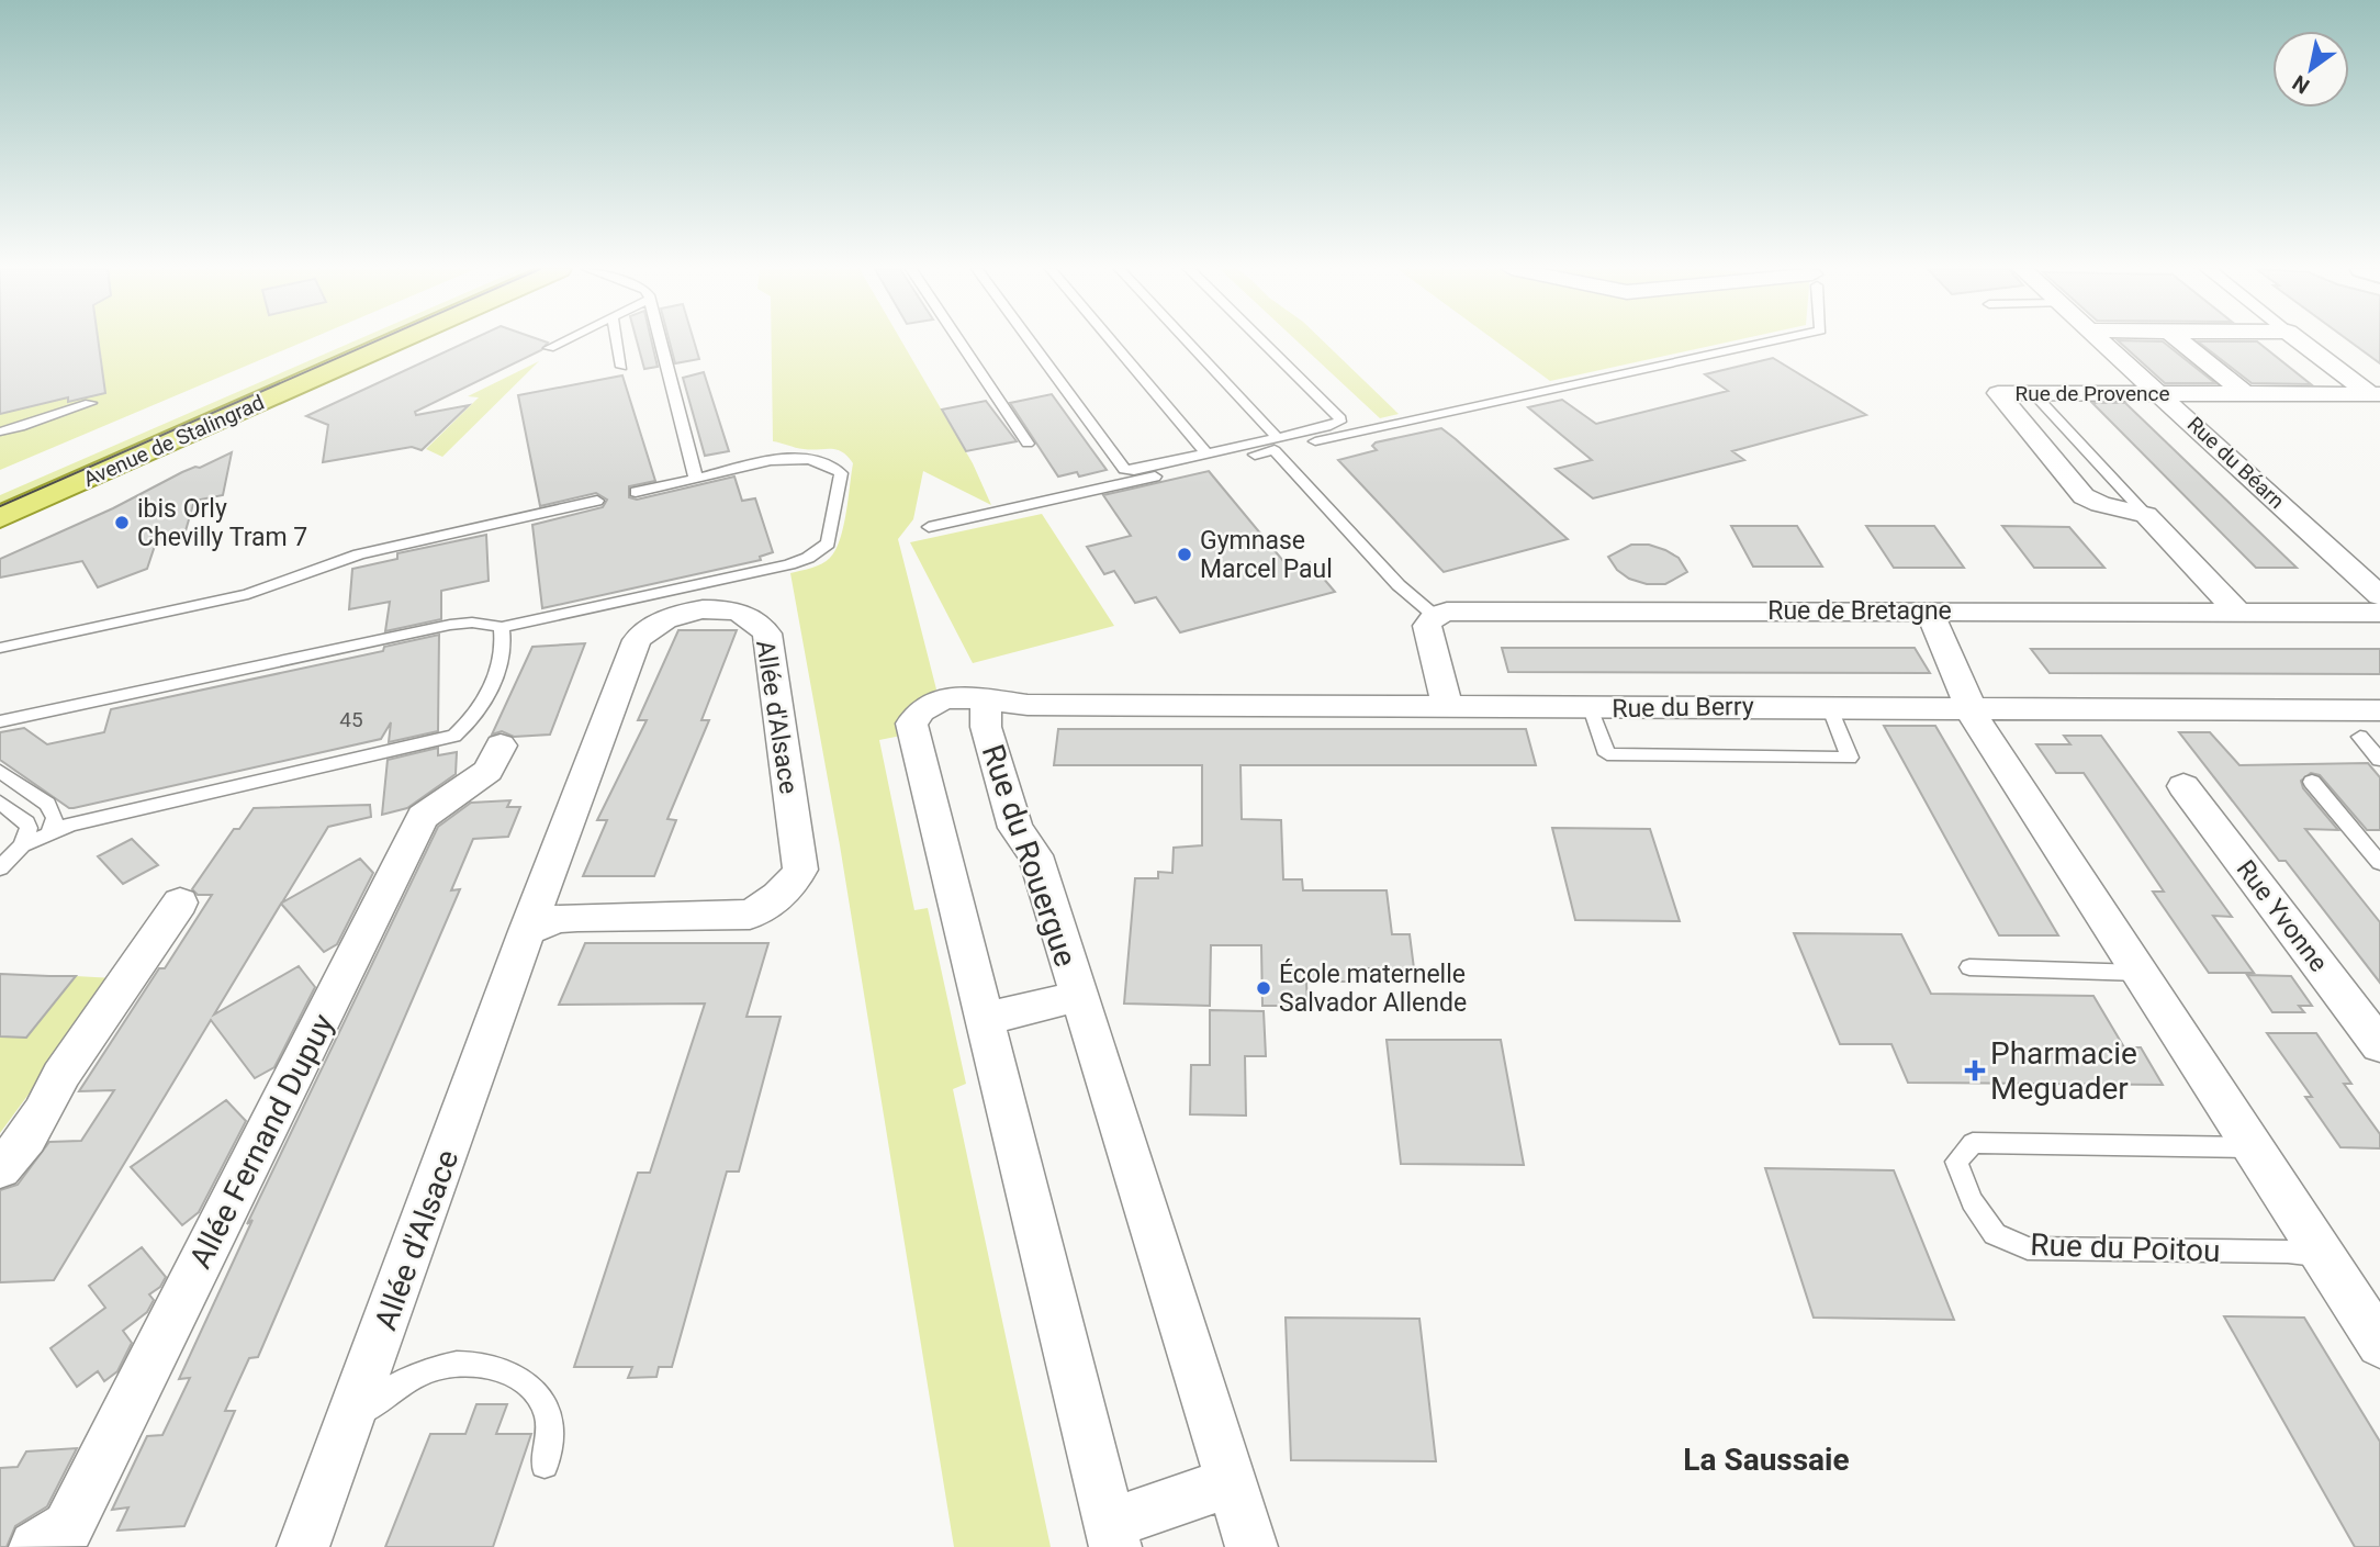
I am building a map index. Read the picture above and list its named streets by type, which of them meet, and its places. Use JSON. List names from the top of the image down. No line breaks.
{"streets":{"main road":["Avenue de Stalingrad"],"street":["Rue de Provence","Rue du Béarn","Rue de Bretagne","Rue du Berry","Allée d'Alsace","Rue du Rouergue","Rue Yvonne","Allée Fernand Dupuy"],"lane":["Rue du Poitou"]},"crossings":[["Rue de Provence","Rue du Béarn"],["Rue du Berry","Rue du Rouergue"]],"districts":["La Saussaie"],"places":{"other":["ibis Orly Chevilly Tram 7","Gymnase Marcel Paul","École maternelle Salvador Allende"],"health":["Pharmacie Meguader"]},"house_numbers":["45"],"north":"bottom left"}
